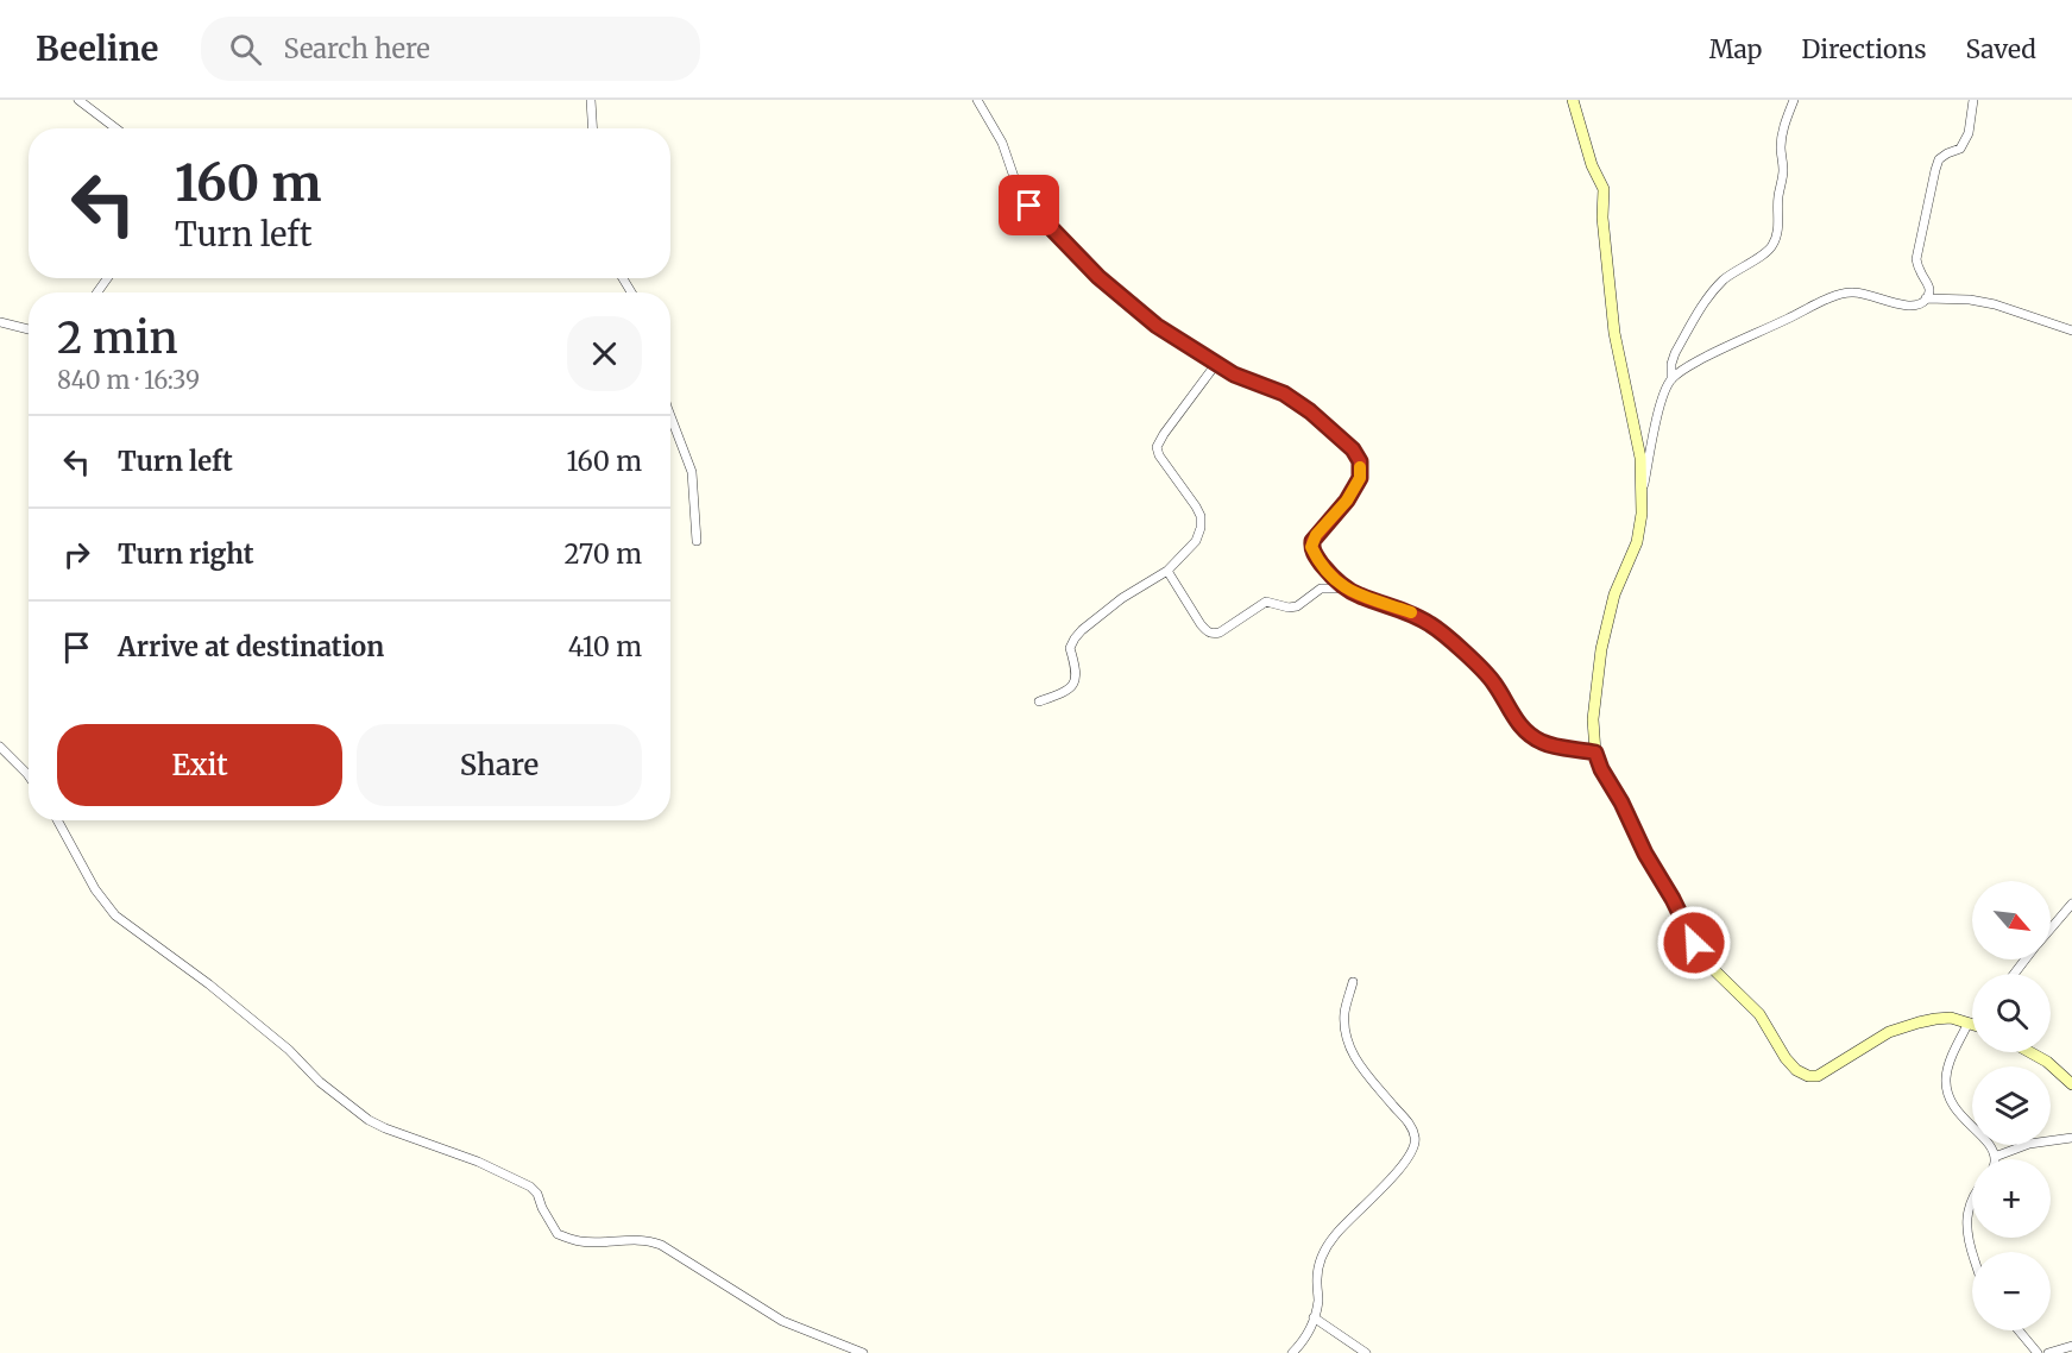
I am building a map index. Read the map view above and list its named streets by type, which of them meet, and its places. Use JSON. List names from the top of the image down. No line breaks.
{"north":"bottom right","page":{"header":"Beeline","search":"Search here","nav":["Map","Directions","Saved"],"turn":["160 m","Turn left"],"heading":["2 min","840 m · 16:39"],"list":[{"name":"Turn left","value":"160 m"},{"name":"Turn right","value":"270 m"},{"name":"Arrive at destination","value":"410 m"}],"buttons":["Exit","Share"],"map_buttons":["+","−"]}}
